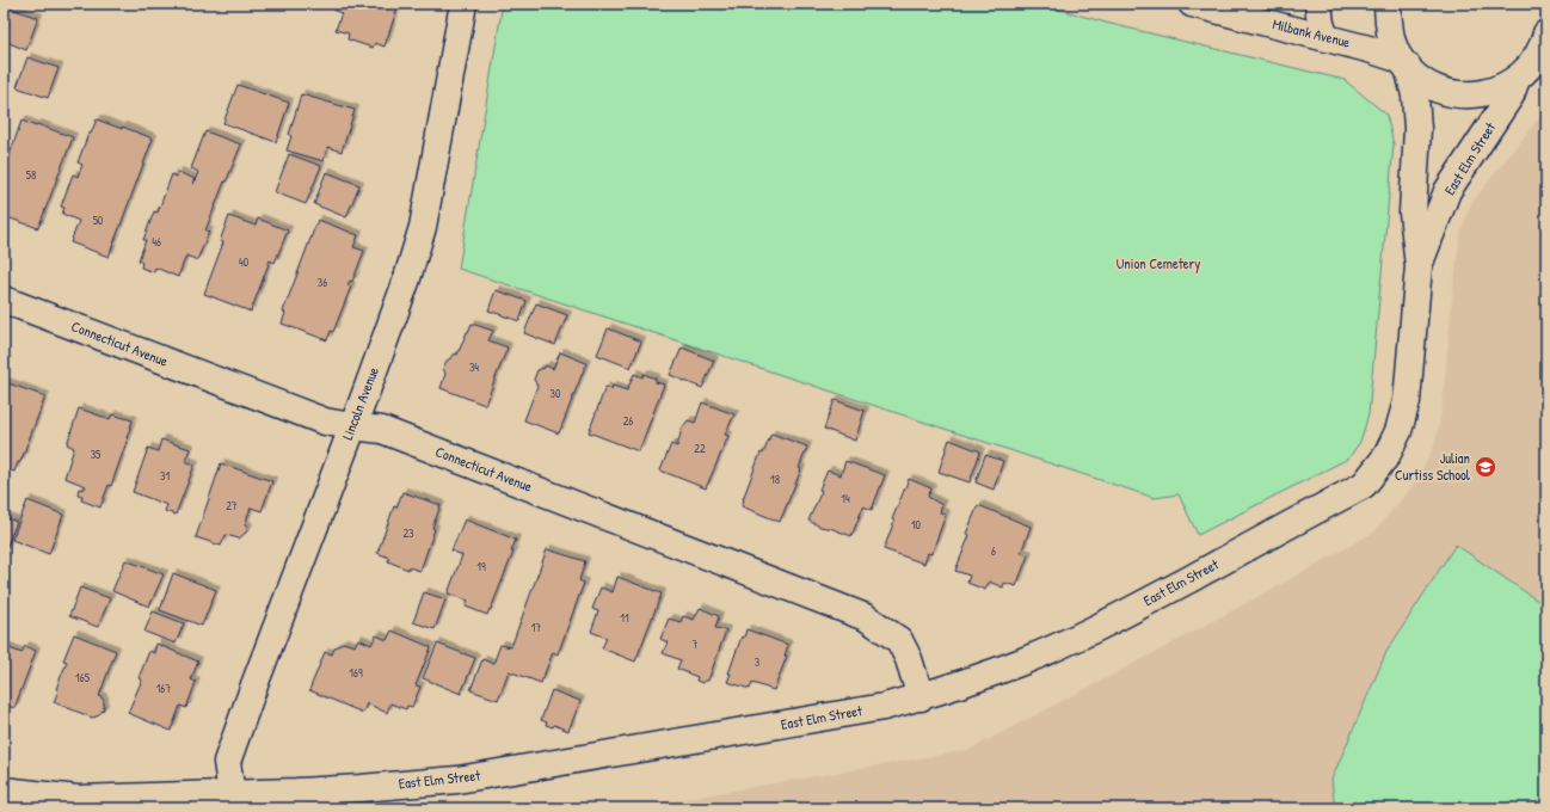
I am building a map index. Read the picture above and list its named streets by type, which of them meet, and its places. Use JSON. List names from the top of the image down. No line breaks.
{"streets":{"street":["Milbank Avenue","East Elm Street","Connecticut Avenue","Lincoln Avenue"]},"crossings":[["Milbank Avenue","East Elm Street"],["East Elm Street","Connecticut Avenue"],["East Elm Street","Lincoln Avenue"],["Connecticut Avenue","Lincoln Avenue"]],"parks":["Union Cemetery"],"places":{"school or university":["Julian Curtiss School"]},"house_numbers":["58","50","46","40","36","34","30","26","22","35","31","18","14","27","10","23","6","19","11","17","7","3","169","165","167"]}
